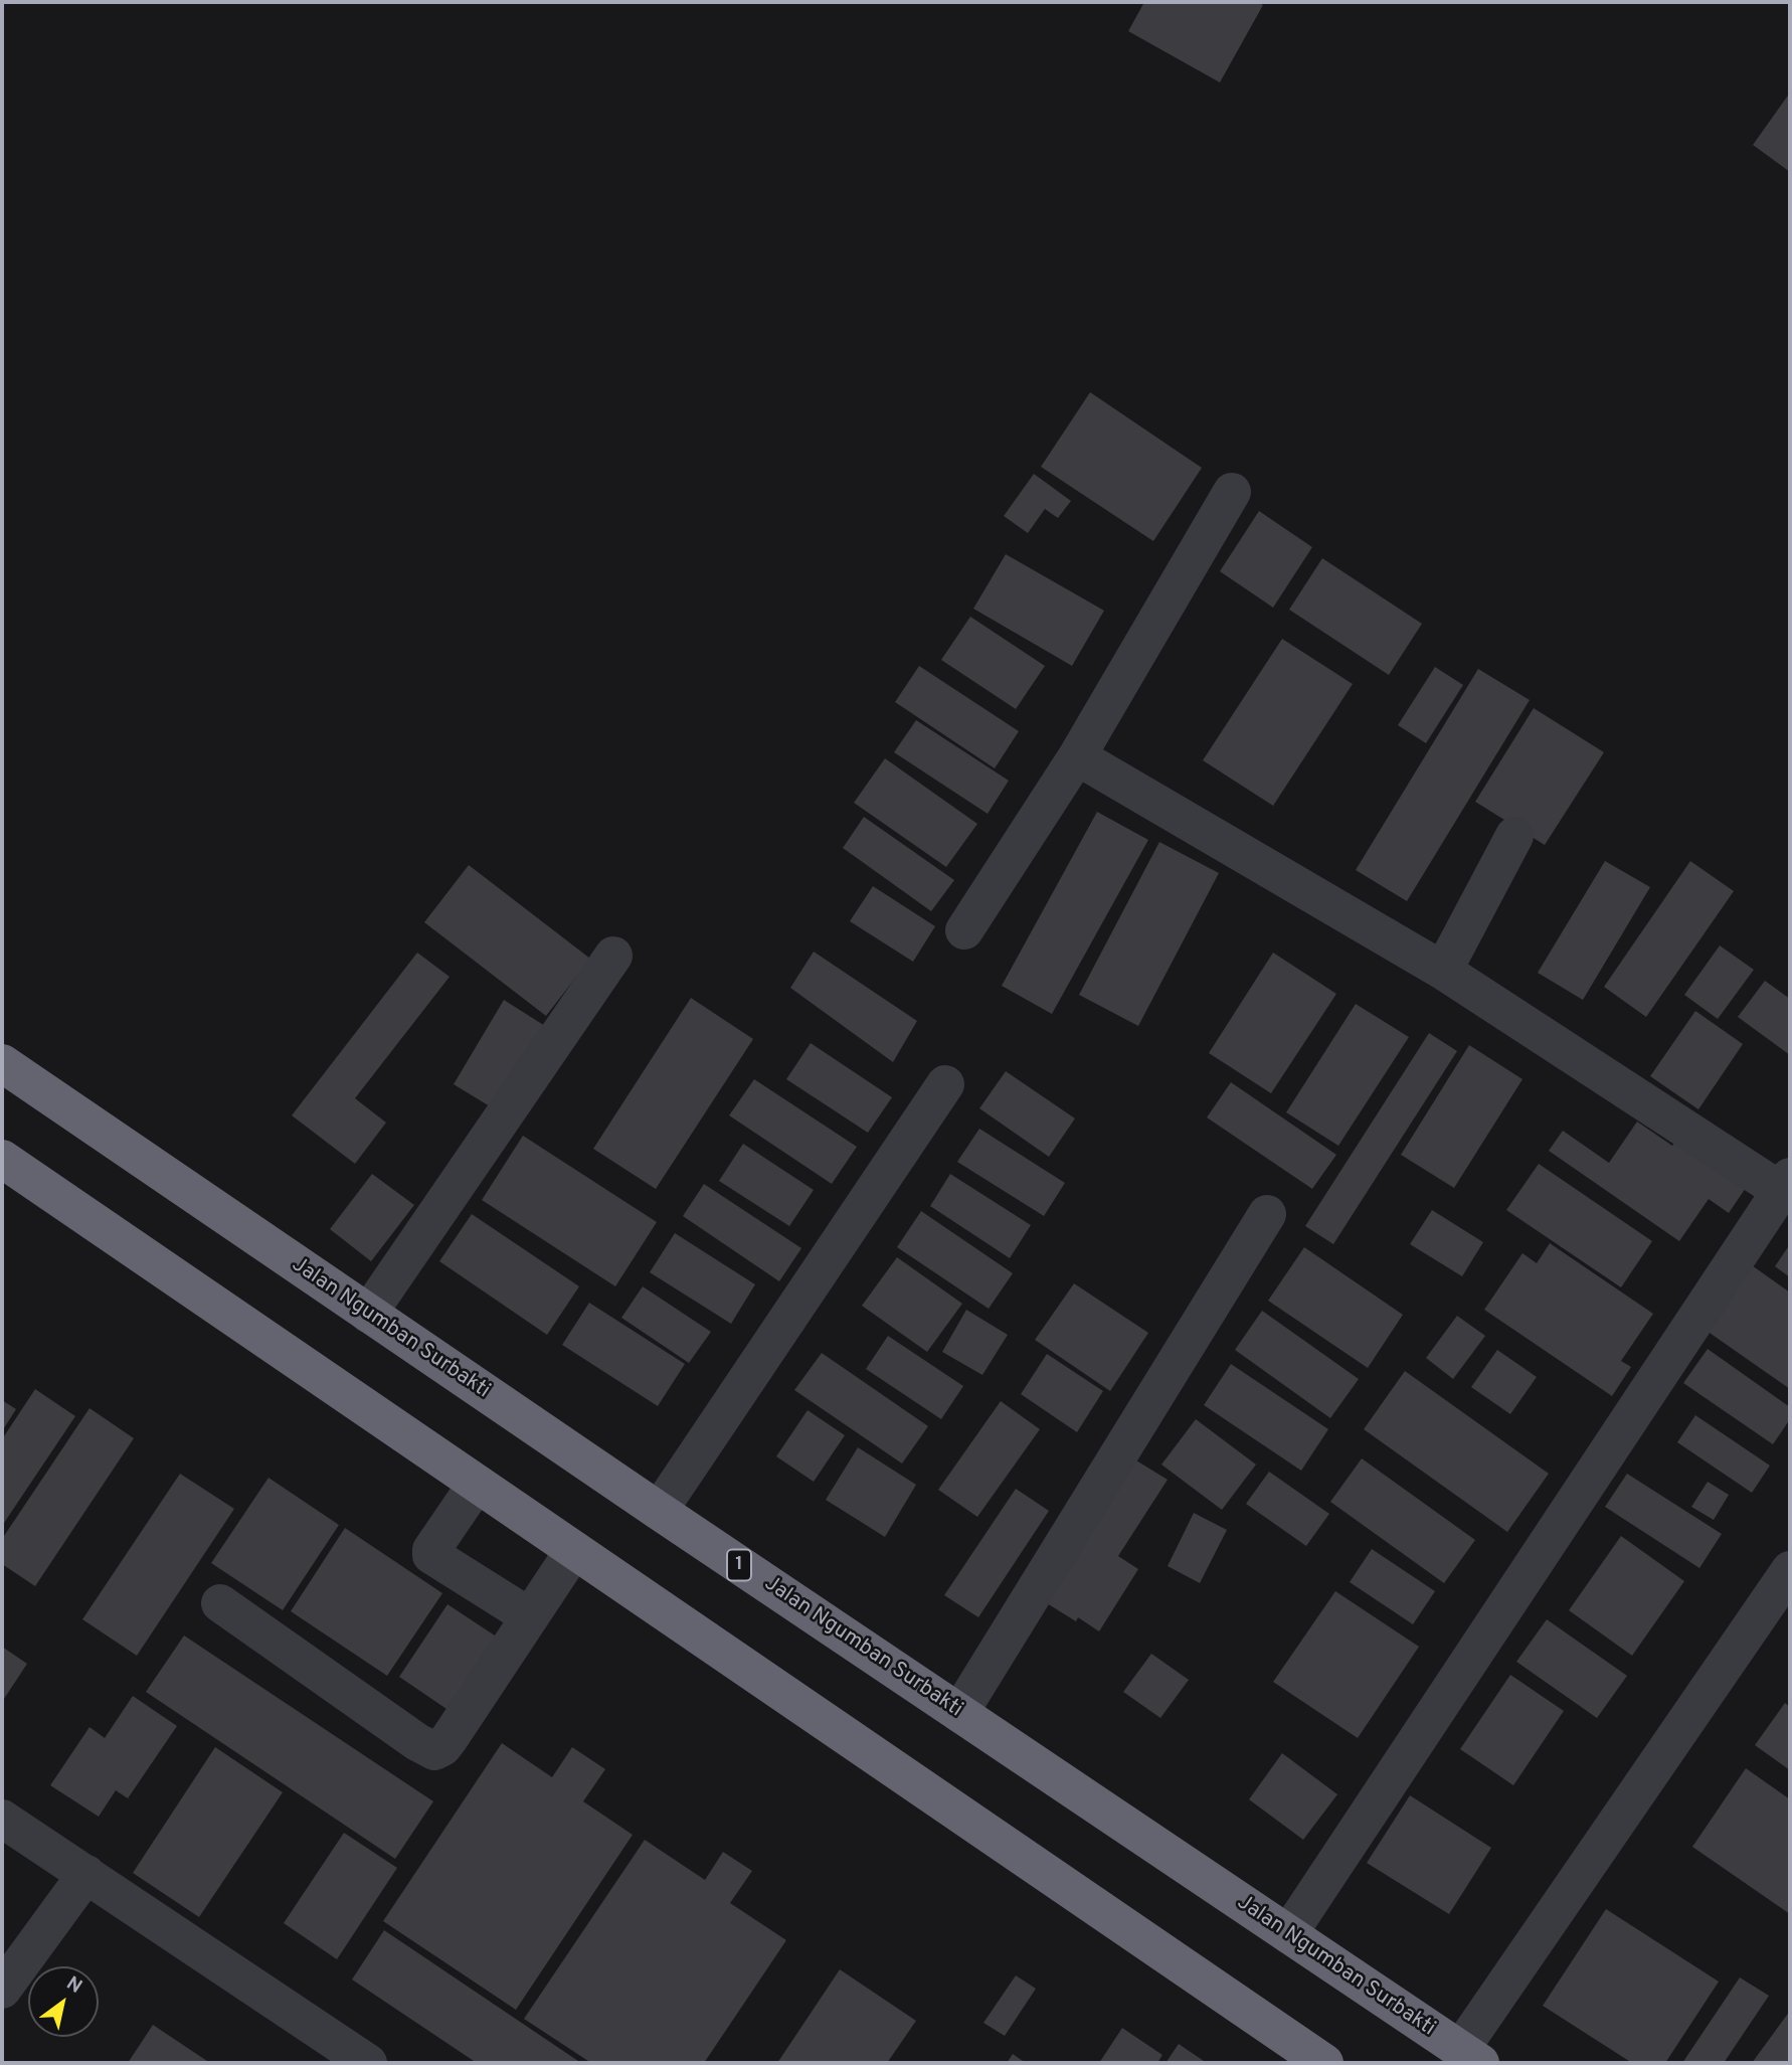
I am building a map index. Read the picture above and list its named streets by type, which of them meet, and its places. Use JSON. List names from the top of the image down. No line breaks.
{"streets":{"highway":["Jalan Ngumban Surbakti","1"]},"north":"top right"}
